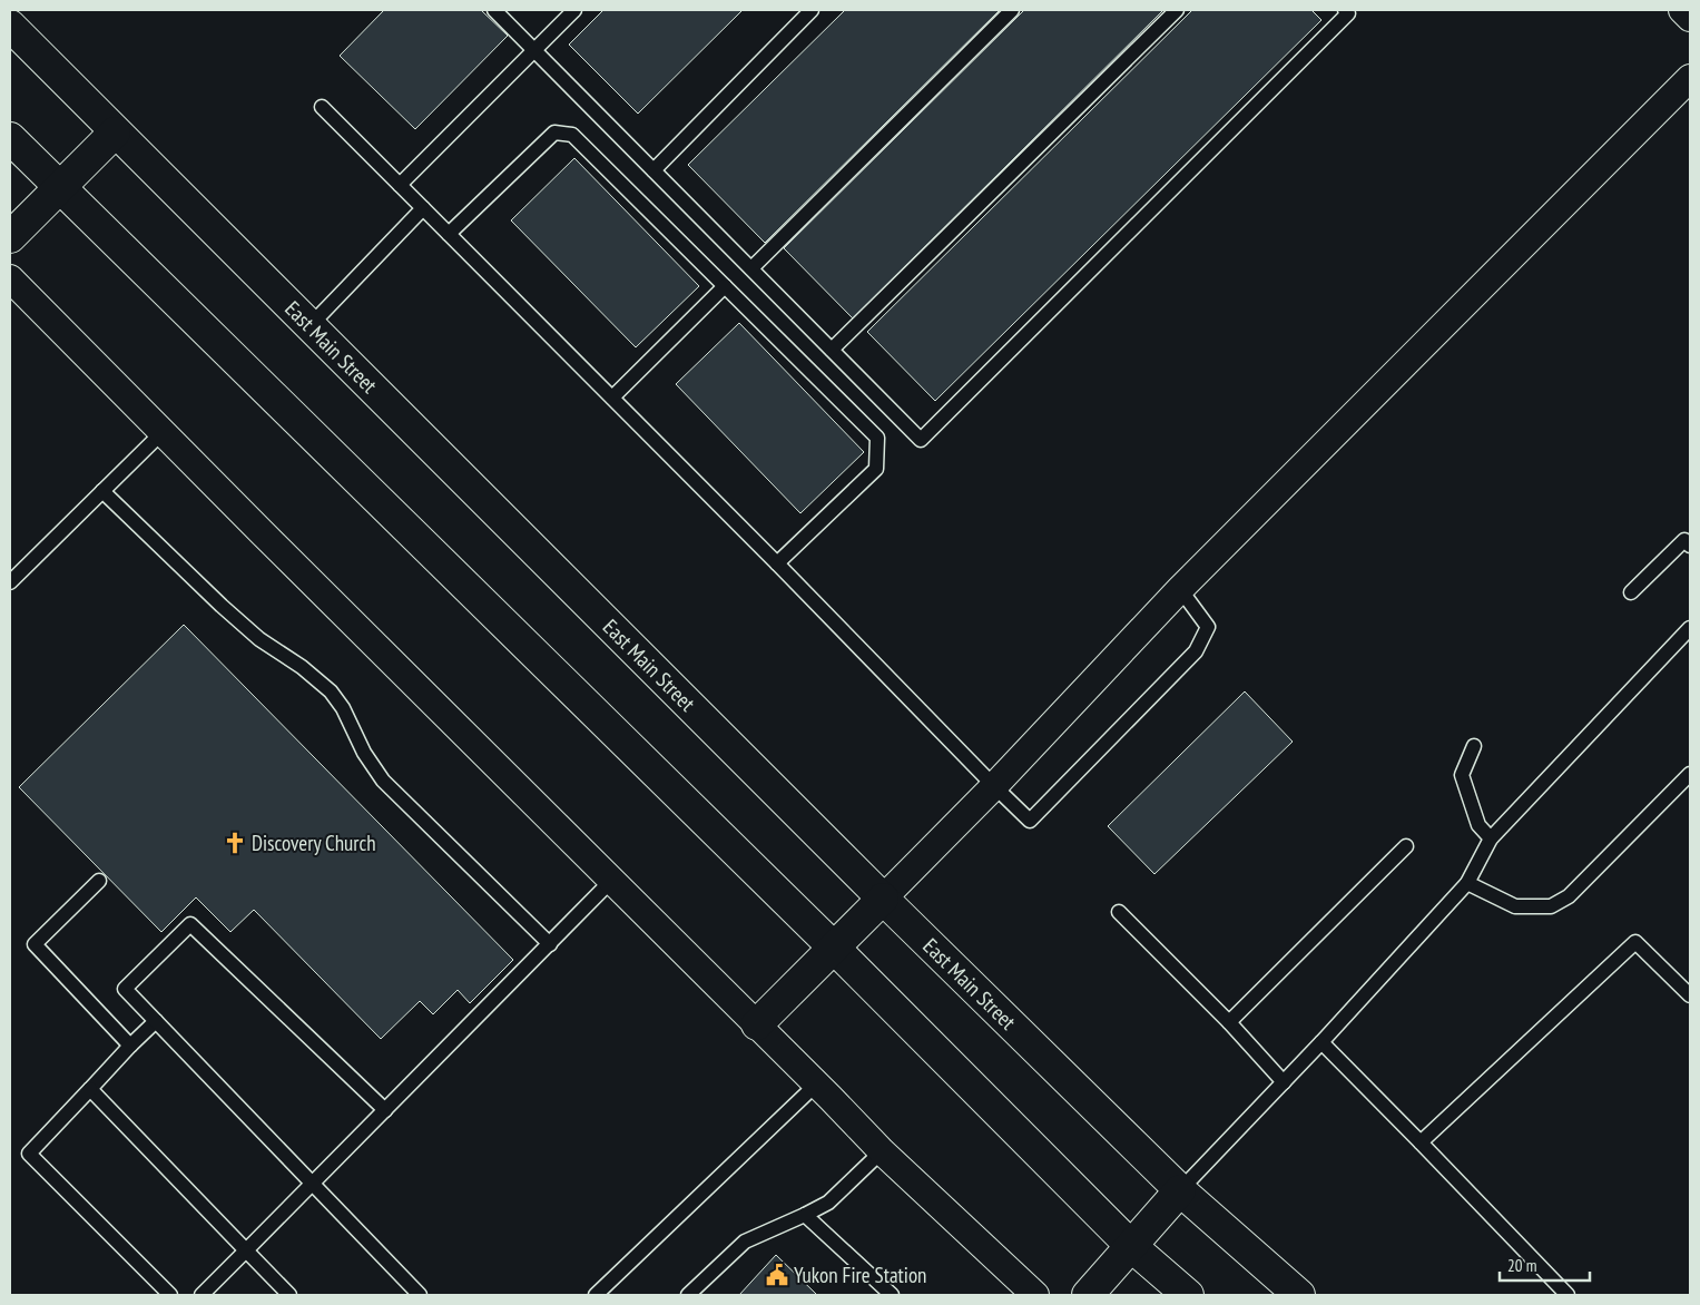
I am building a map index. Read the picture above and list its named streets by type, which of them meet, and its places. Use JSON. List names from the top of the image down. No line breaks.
{"streets":{"highway":["East Main Street"]},"places":{"church":["Discovery Church"],"public building":["Yukon Fire Station"]},"scale_bar":"20 m"}
